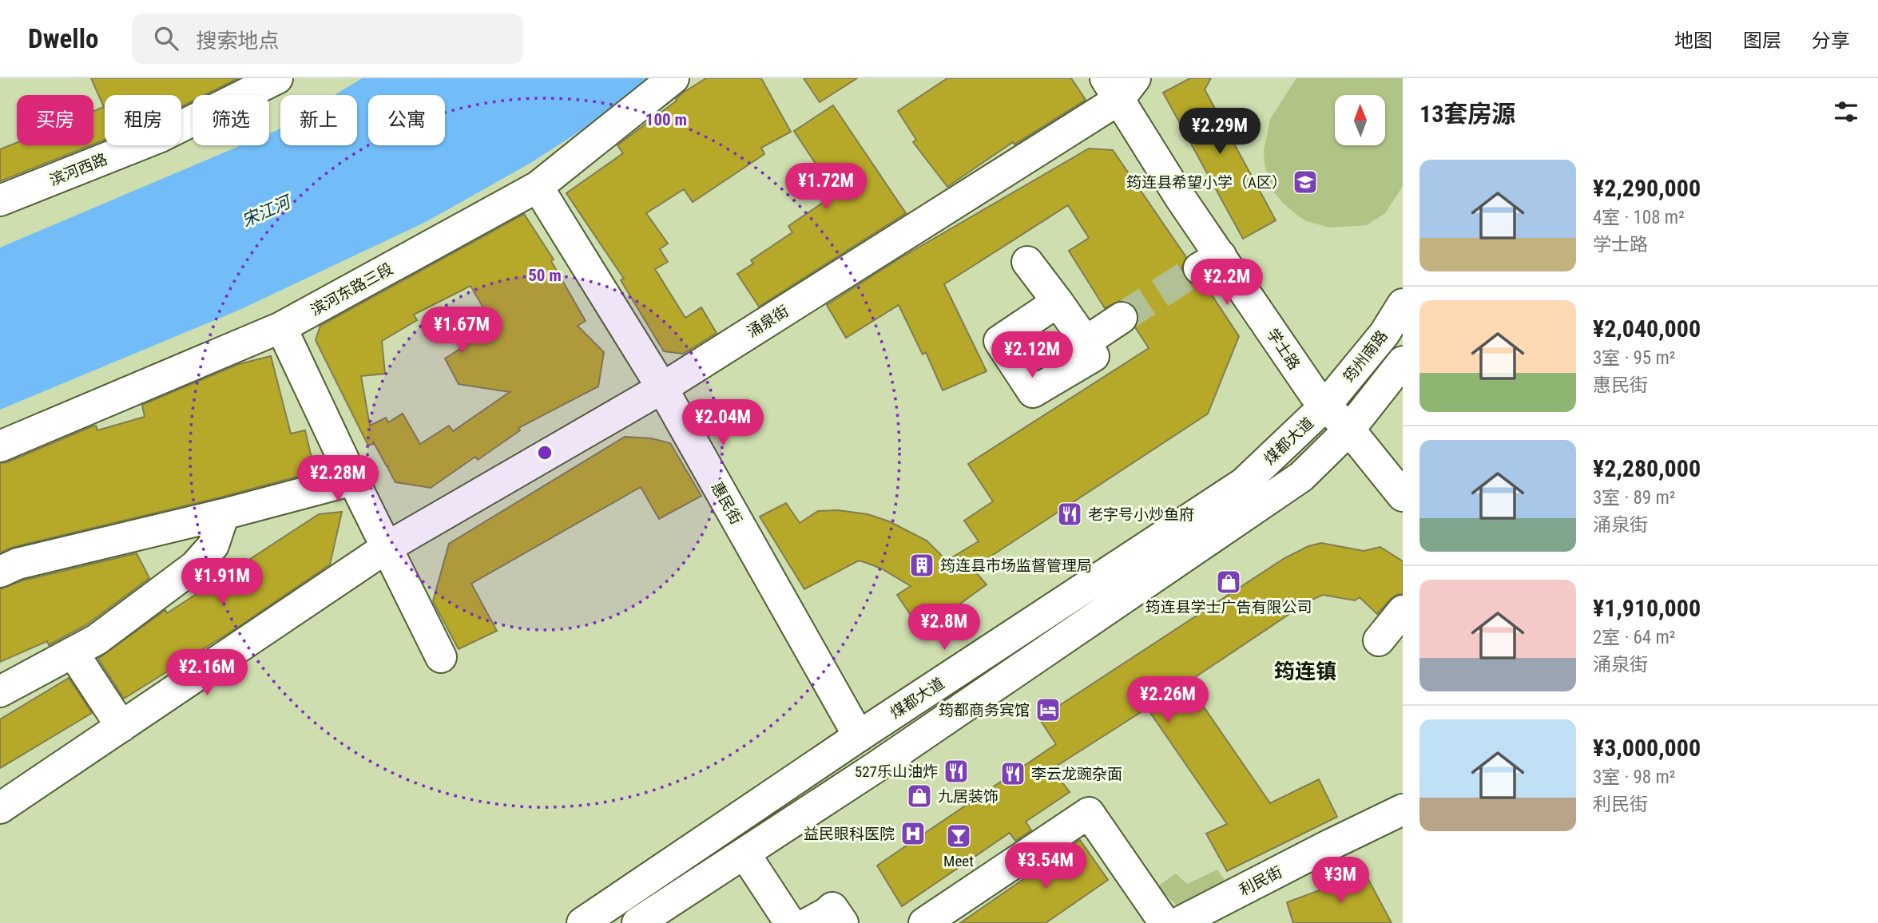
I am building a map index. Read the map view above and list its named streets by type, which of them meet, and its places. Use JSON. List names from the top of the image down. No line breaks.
{"streets":{"street":["滨河西路","滨河东路三段","涌泉街","学士路","筠州南路","煤都大道","惠民街","利民街"]},"crossings":[["滨河东路三段","惠民街"],["涌泉街","学士路"],["涌泉街","惠民街"],["学士路","筠州南路"],["学士路","煤都大道"],["筠州南路","煤都大道"],["煤都大道","惠民街"]],"districts":["筠连镇"],"water":["宋江河"],"places":{"school or university":["筠连县希望小学（A区）"],"restaurant":["老字号小炒鱼府","527乐山油炸","李云龙豌杂面"],"building":["筠连县市场监督管理局"],"shop":["筠连县学士广告有限公司","九居装饰"],"hotel":["筠都商务宾馆"],"hospital":["益民眼科医院"],"bar":["Meet"]},"north":"top","page":{"header":"Dwello","search":"搜索地点","nav":["地图","图层","分享"],"heading":"13套房源","chip":["买房","租房","筛选","新上","公寓"],"price":["¥2.29M","¥1.72M","¥2.2M","¥1.67M","¥2.12M","¥2.04M","¥2.28M","¥1.91M","¥2.8M","¥2.16M","¥2.26M","¥3.54M","¥3M"],"list":[{"name":"¥2,290,000","note":"4室 · 108 m² · 学士路"},{"name":"¥2,040,000","note":"3室 · 95 m² · 惠民街"},{"name":"¥2,280,000","note":"3室 · 89 m² · 涌泉街"},{"name":"¥1,910,000","note":"2室 · 64 m² · 涌泉街"},{"name":"¥3,000,000","note":"3室 · 98 m² · 利民街"}]},"rings":["100 m","50 m"]}
